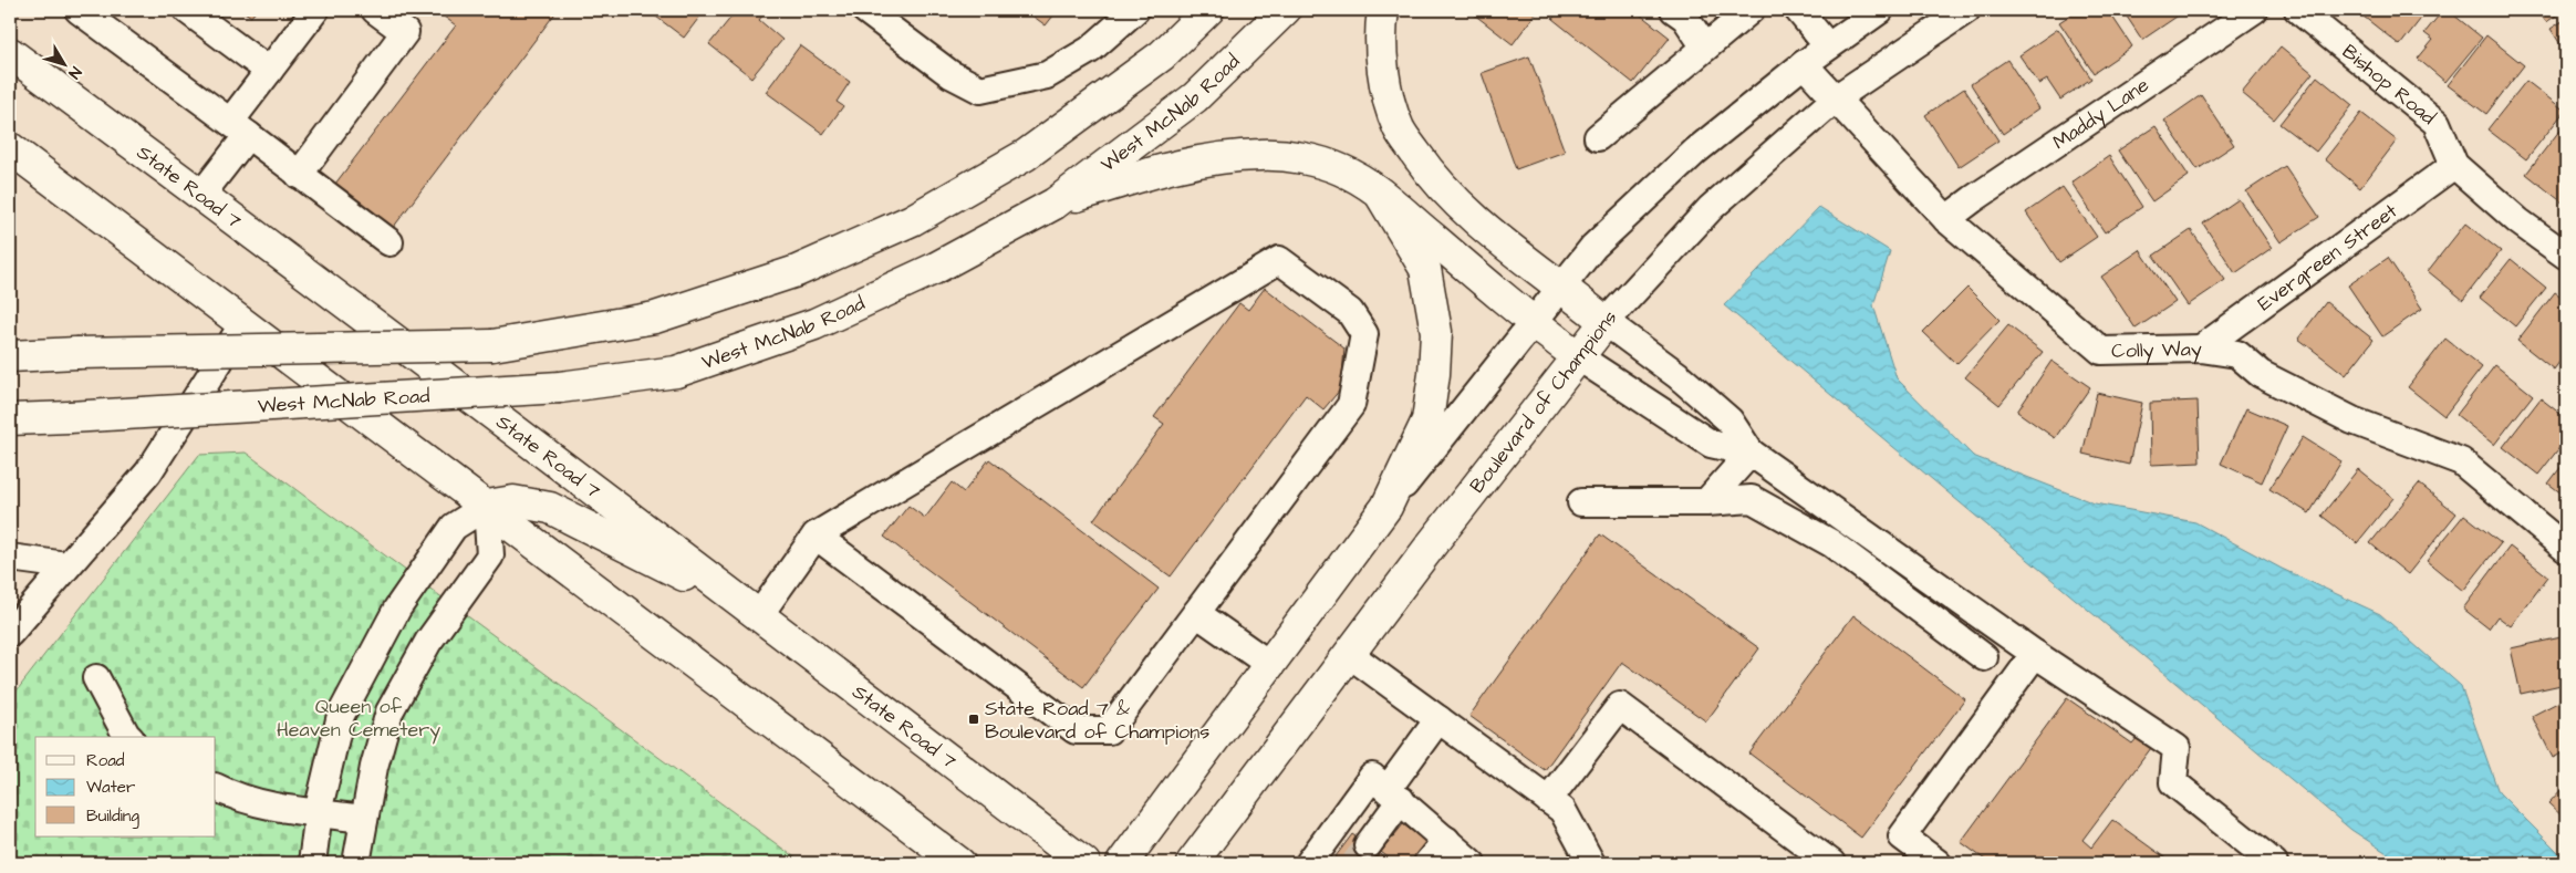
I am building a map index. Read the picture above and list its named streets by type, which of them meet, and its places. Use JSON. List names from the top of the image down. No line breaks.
{"streets":{"main road":["West McNab Road","State Road 7","Boulevard of Champions"],"street":["Bishop Road","Maddy Lane","Evergreen Street","Colly Way"]},"crossings":[["Bishop Road","Evergreen Street"],["Maddy Lane","Colly Way"],["Evergreen Street","Colly Way"],["Colly Way","Boulevard of Champions"]],"parks":["Queen of Heaven Cemetery"],"places":{"transit":["State Road 7 & Boulevard of Champions"]},"legend":["Road","Water","Building"],"north":"bottom right"}
